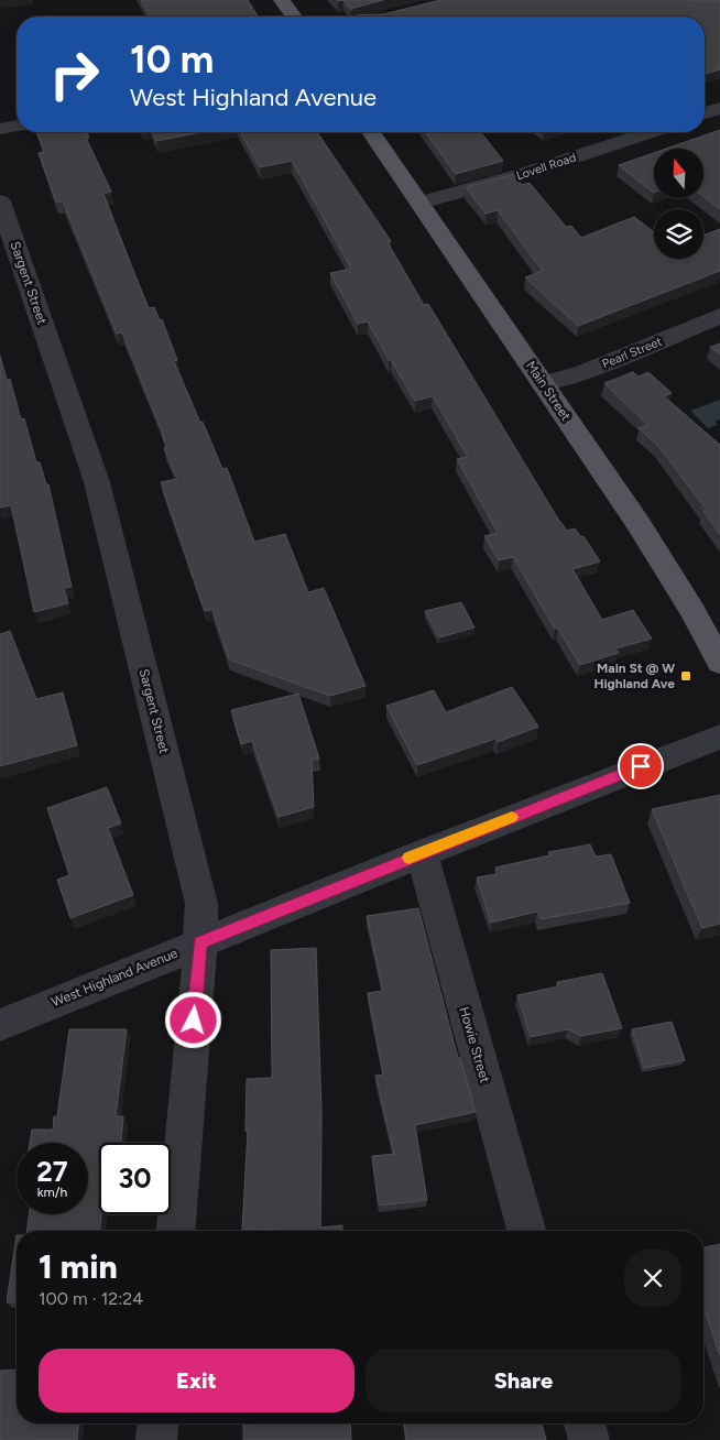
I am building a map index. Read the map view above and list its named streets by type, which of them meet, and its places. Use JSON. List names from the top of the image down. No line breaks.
{"streets":{"main road":["Main Street"],"street":["Lovell Road","Sargent Street","Pearl Street","West Highland Avenue","Howie Street"]},"crossings":[["Lovell Road","Main Street"],["Sargent Street","West Highland Avenue"],["Pearl Street","Main Street"],["West Highland Avenue","Howie Street"]],"places":{"transit":["Main St @ W Highland Ave"]},"north":"top","page":{"turn":["10 m","West Highland Avenue"],"speed":"27 km/h","limit":"30","heading":["1 min","100 m · 12:24"],"buttons":["Exit","Share"]}}
